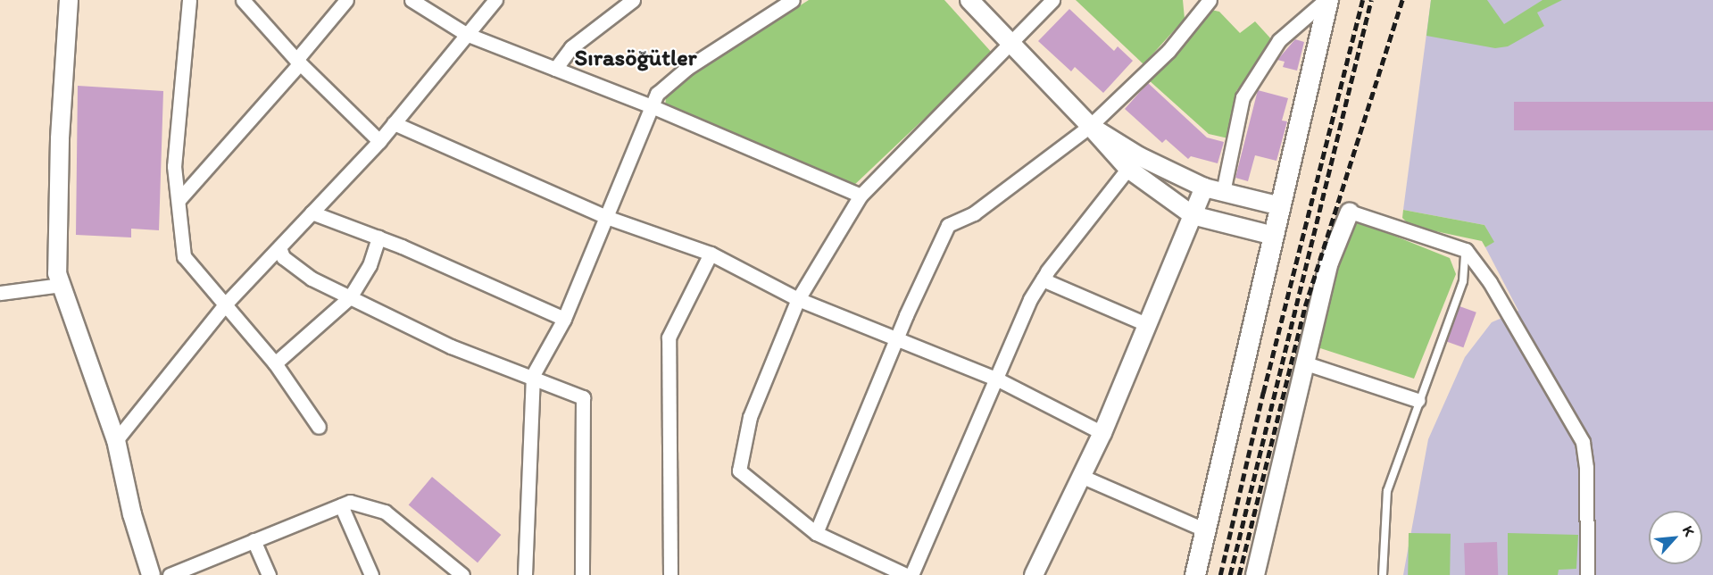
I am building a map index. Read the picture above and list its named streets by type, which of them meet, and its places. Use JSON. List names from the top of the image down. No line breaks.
{"districts":["Sırasöğütler"],"north":"top right"}
